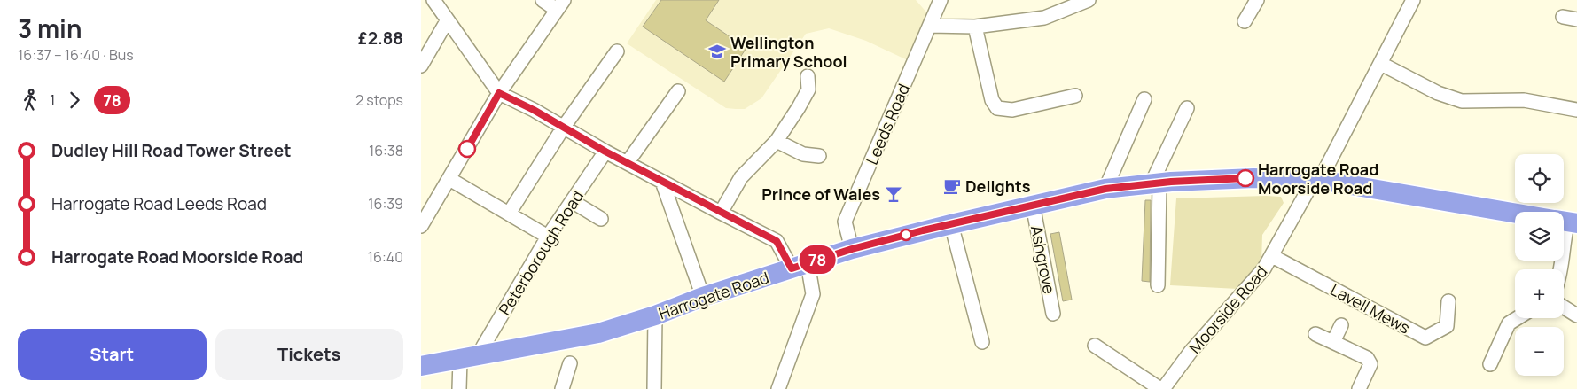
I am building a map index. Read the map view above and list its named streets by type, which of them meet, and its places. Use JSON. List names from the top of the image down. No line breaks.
{"streets":{"highway":["Harrogate Road"],"street":["Leeds Road","Peterborough Road","Ashgrove","Lavell Mews","Moorside Road"]},"crossings":[["Leeds Road","Harrogate Road"],["Peterborough Road","Harrogate Road"],["Ashgrove","Harrogate Road"],["Harrogate Road","Moorside Road"],["Lavell Mews","Moorside Road"]],"places":{"school or university":["Wellington Primary School"],"other":["Harrogate Road Moorside Road"],"cafe":["Delights"],"bar":["Prince of Wales"]},"lines":["bus line 78"],"page":{"heading":["3 min","16:37 – 16:40 · Bus","£2.88"],"on_map":"78","legs":["1","78","2 stops"],"list":[{"name":"Dudley Hill Road Tower Street","value":"16:38"},{"name":"Harrogate Road Leeds Road","value":"16:39"},{"name":"Harrogate Road Moorside Road","value":"16:40"}],"map_buttons":["+","−"],"buttons":["Start","Tickets"]}}
